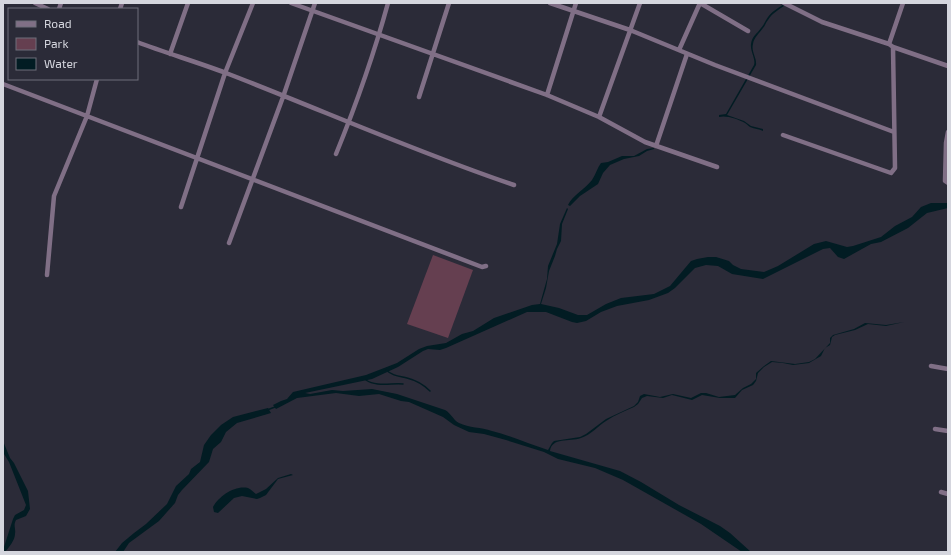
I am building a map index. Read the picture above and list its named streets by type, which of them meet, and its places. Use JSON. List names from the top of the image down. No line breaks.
{"legend":["Road","Park","Water"]}
